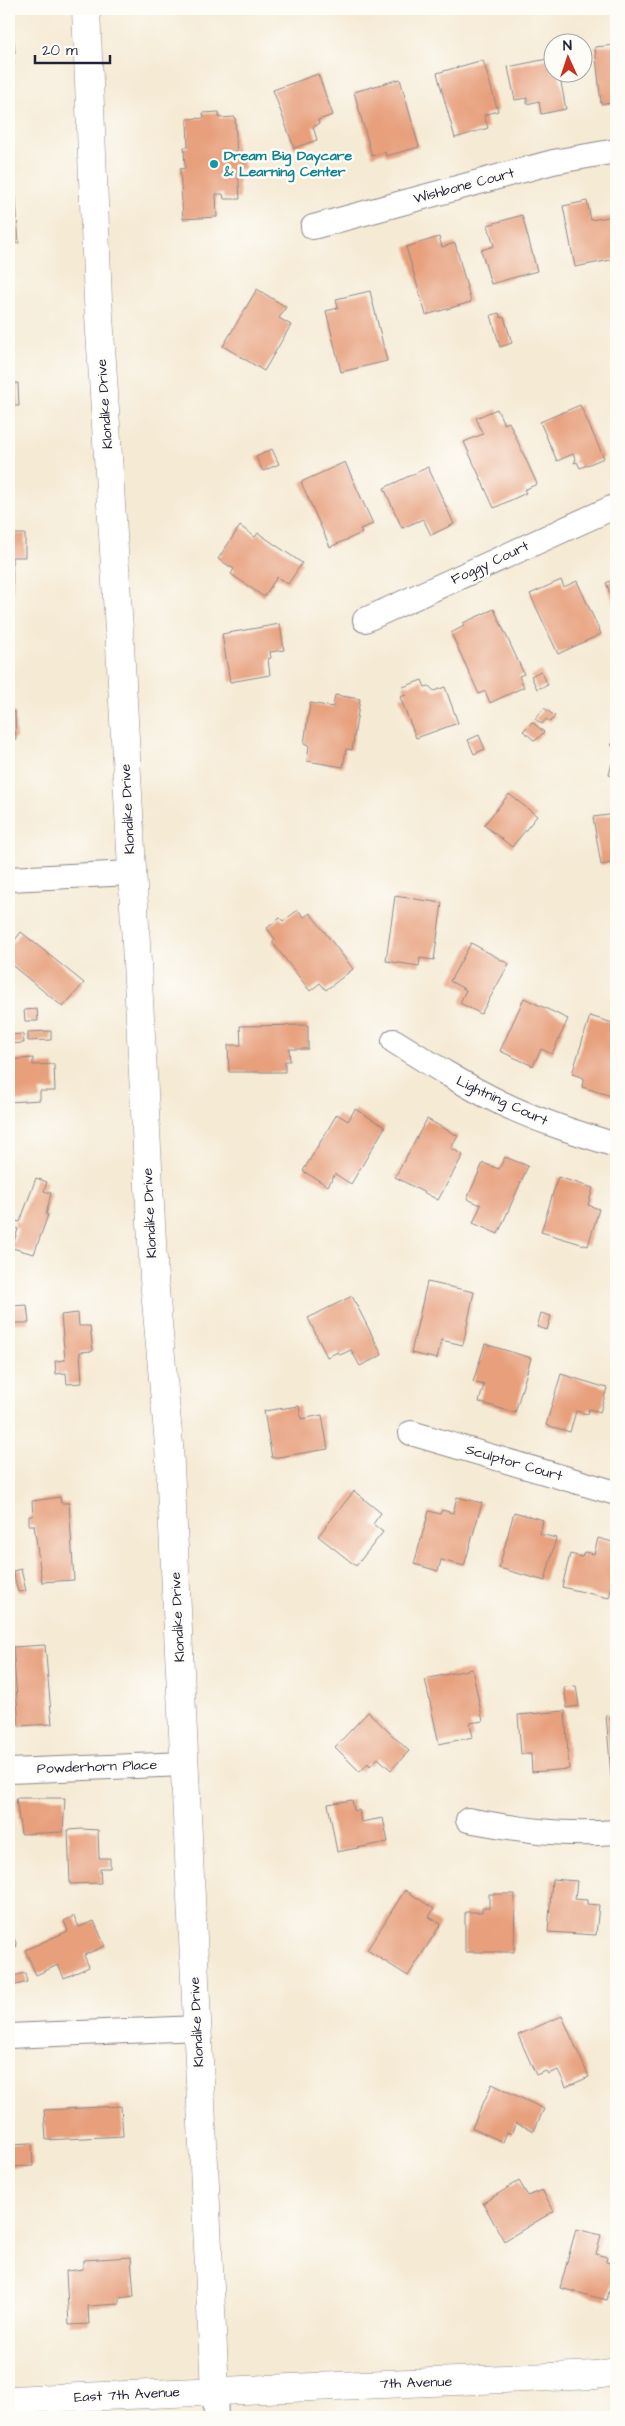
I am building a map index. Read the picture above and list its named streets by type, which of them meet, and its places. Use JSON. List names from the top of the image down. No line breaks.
{"streets":{"street":["Wishbone Court","Klondike Drive","Foggy Court","Lightning Court","Sculptor Court","Powderhorn Place","7th Avenue","East 7th Avenue"]},"crossings":[["Klondike Drive","Powderhorn Place"],["Klondike Drive","7th Avenue"],["Klondike Drive","East 7th Avenue"],["7th Avenue","East 7th Avenue"]],"places":["Dream Big Daycare & Learning Center"],"scale_bar":"20 m","north":"top"}
